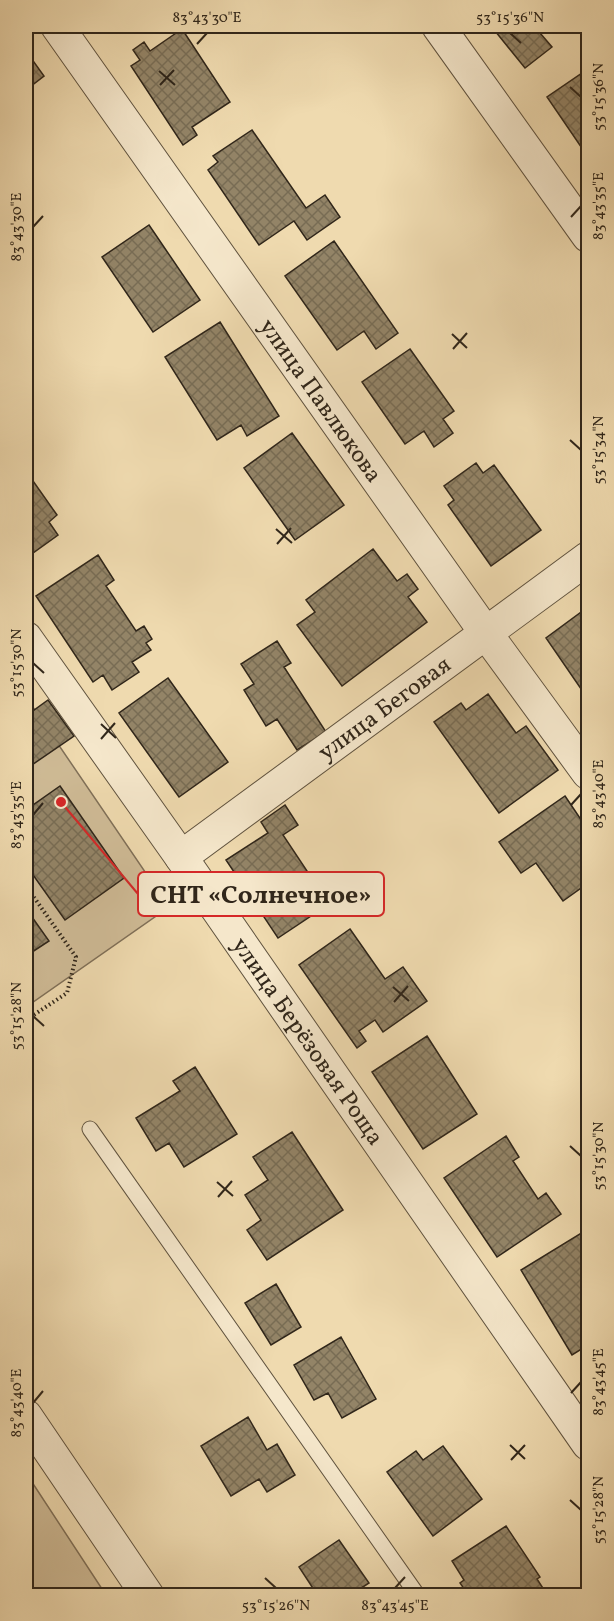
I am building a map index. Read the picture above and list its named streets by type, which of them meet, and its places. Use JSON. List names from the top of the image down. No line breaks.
{"streets":{"street":["улица Павлюкова","улица Беговая","улица Берёзовая Роща"]},"crossings":[["улица Павлюкова","улица Беговая"],["улица Беговая","улица Берёзовая Роща"]],"places":["СНТ «Солнечное»"],"coordinates":["83°43'30\"E","53°15'36\"N","83°43'35\"E","53°15'34\"N","53°15'30\"N","83°43'40\"E","53°15'28\"N","83°43'45\"E","53°15'26\"N"]}
